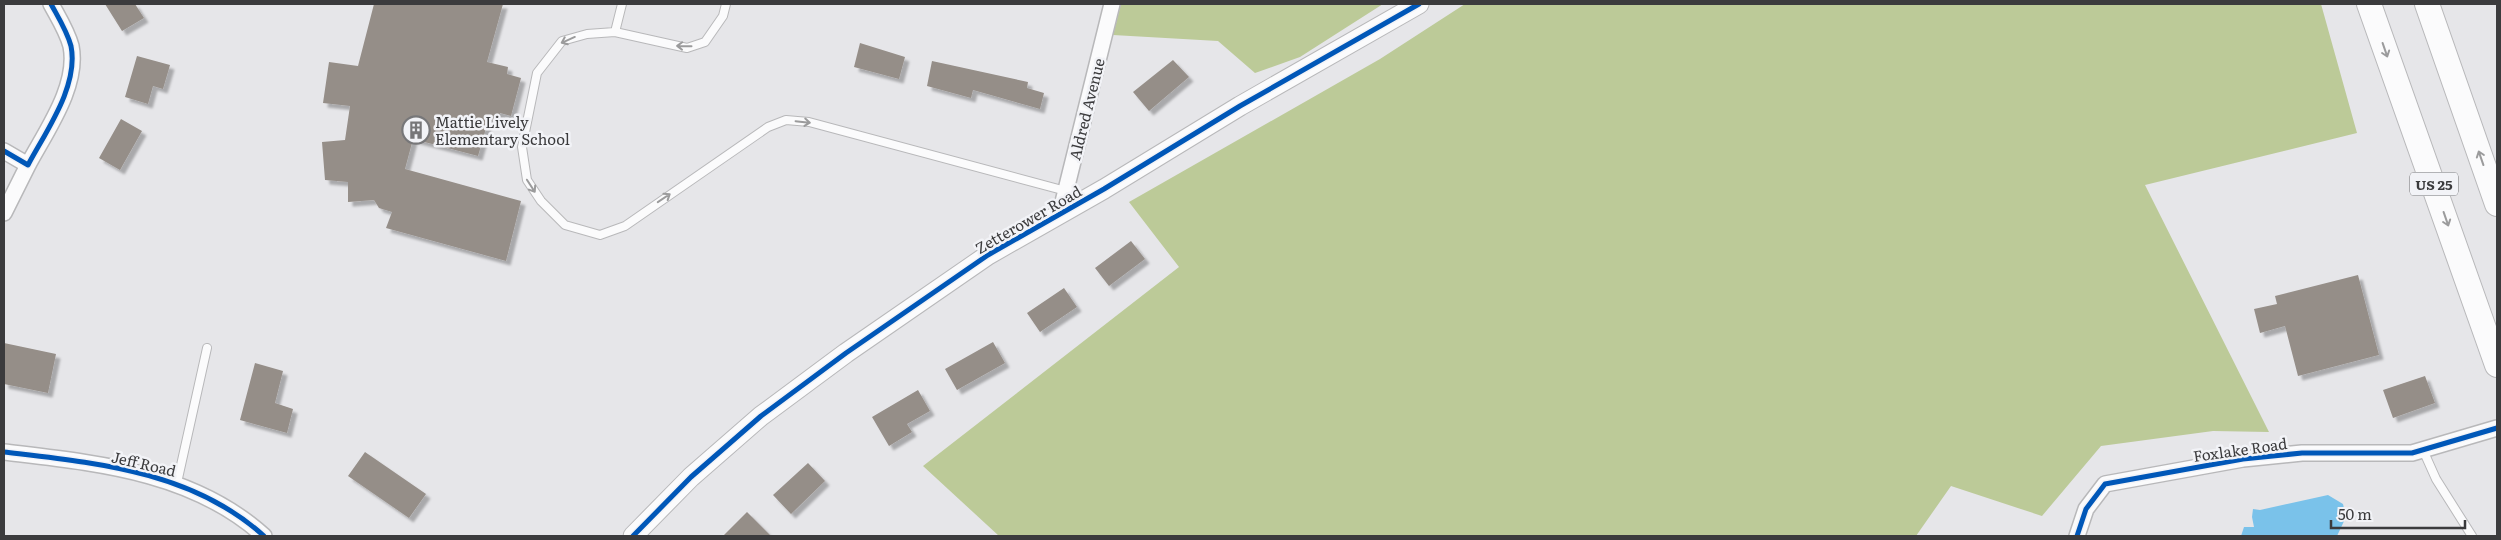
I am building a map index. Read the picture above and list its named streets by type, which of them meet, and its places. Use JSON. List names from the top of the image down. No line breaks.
{"streets":{"main road":["US 25"],"street":["Aldred Avenue","Zetterower Road","Foxlake Road","Jeff Road"]},"crossings":[["Aldred Avenue","Zetterower Road"]],"places":{"building":["Mattie Lively Elementary School"]},"scale_bar":"50 m"}
